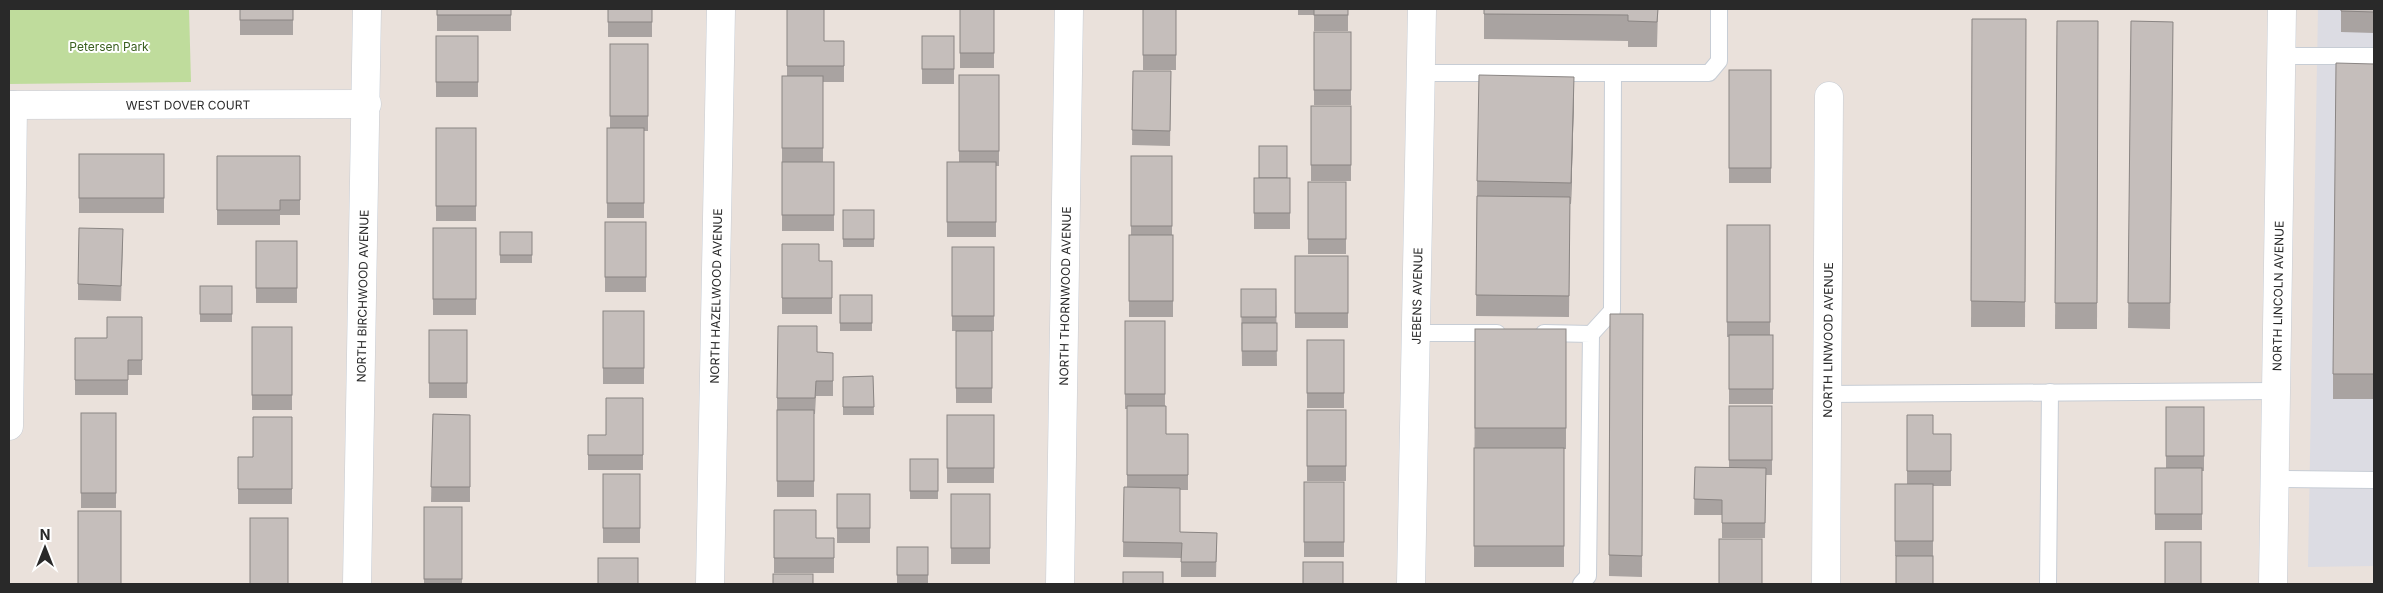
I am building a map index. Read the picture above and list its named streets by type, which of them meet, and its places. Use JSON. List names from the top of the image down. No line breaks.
{"streets":{"street":["WEST DOVER COURT","NORTH THORNWOOD AVENUE","NORTH LINCOLN AVENUE","NORTH BIRCHWOOD AVENUE","NORTH HAZELWOOD AVENUE","JEBENS AVENUE","NORTH LINWOOD AVENUE"]},"crossings":[["WEST DOVER COURT","NORTH BIRCHWOOD AVENUE"]],"parks":["Petersen Park"],"north":"top"}
